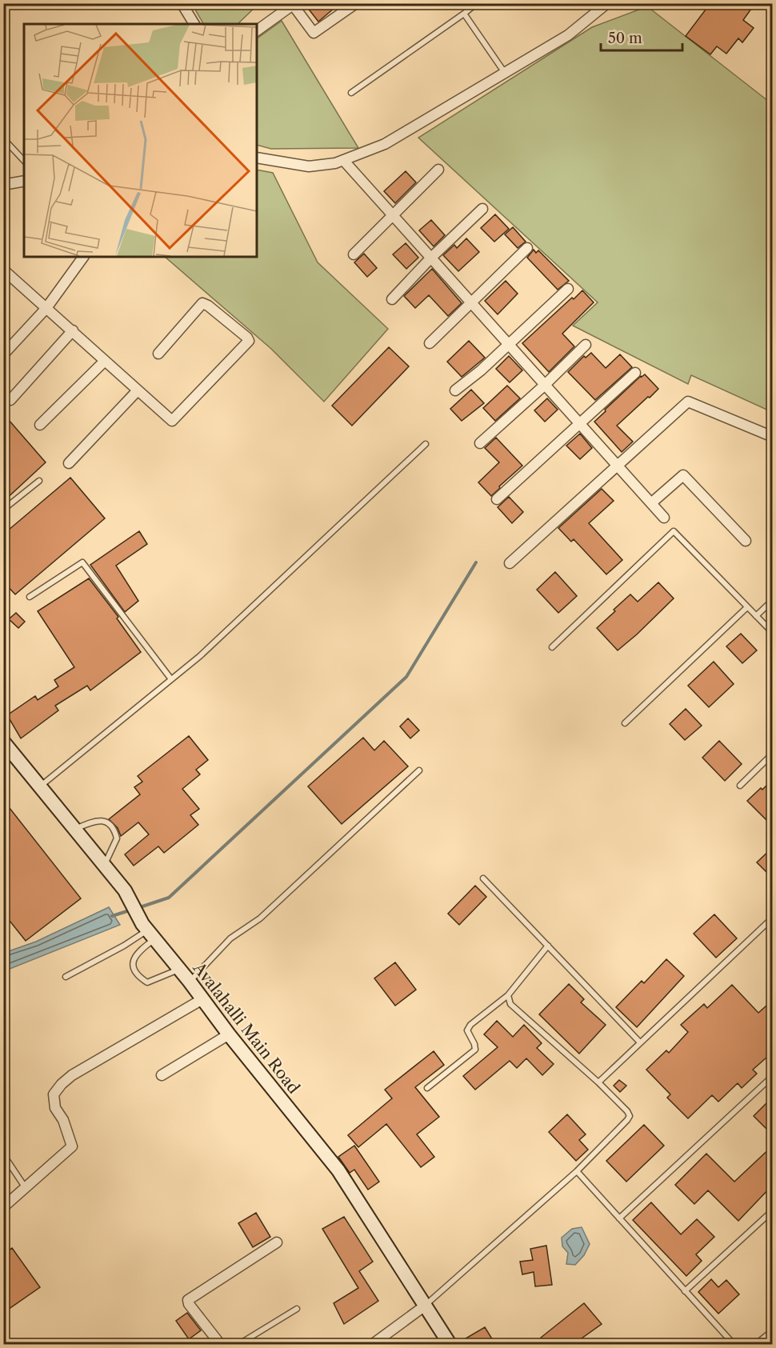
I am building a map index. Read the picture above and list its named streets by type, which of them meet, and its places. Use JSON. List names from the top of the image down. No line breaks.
{"streets":{"main road":["Avalahalli Main Road"]},"scale_bar":"50 m"}
